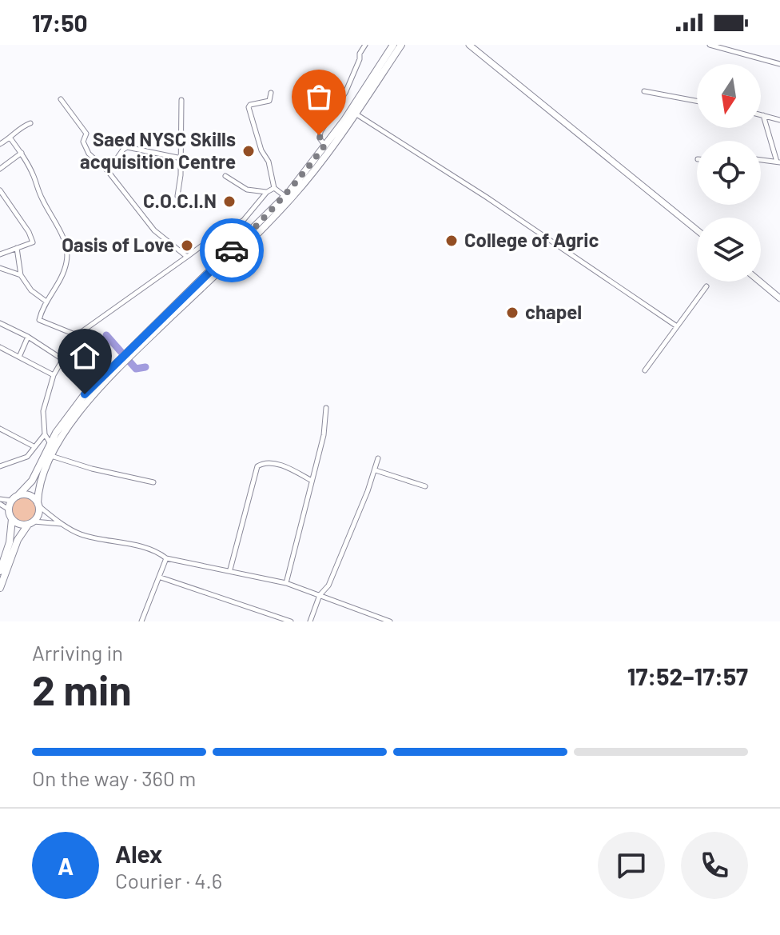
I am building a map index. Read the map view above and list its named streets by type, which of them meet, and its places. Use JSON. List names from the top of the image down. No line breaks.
{"places":["Saed NYSC Skills acquisition Centre","C.O.C.I.N","College of Agric","Oasis of Love","chapel"],"north":"bottom","page":{"status":"17:50","heading":["2 min","Arriving in","17:52–17:57"],"panel":["Alex","Courier · 4.6"],"bar":"On the way · 360 m","round":"A"}}
